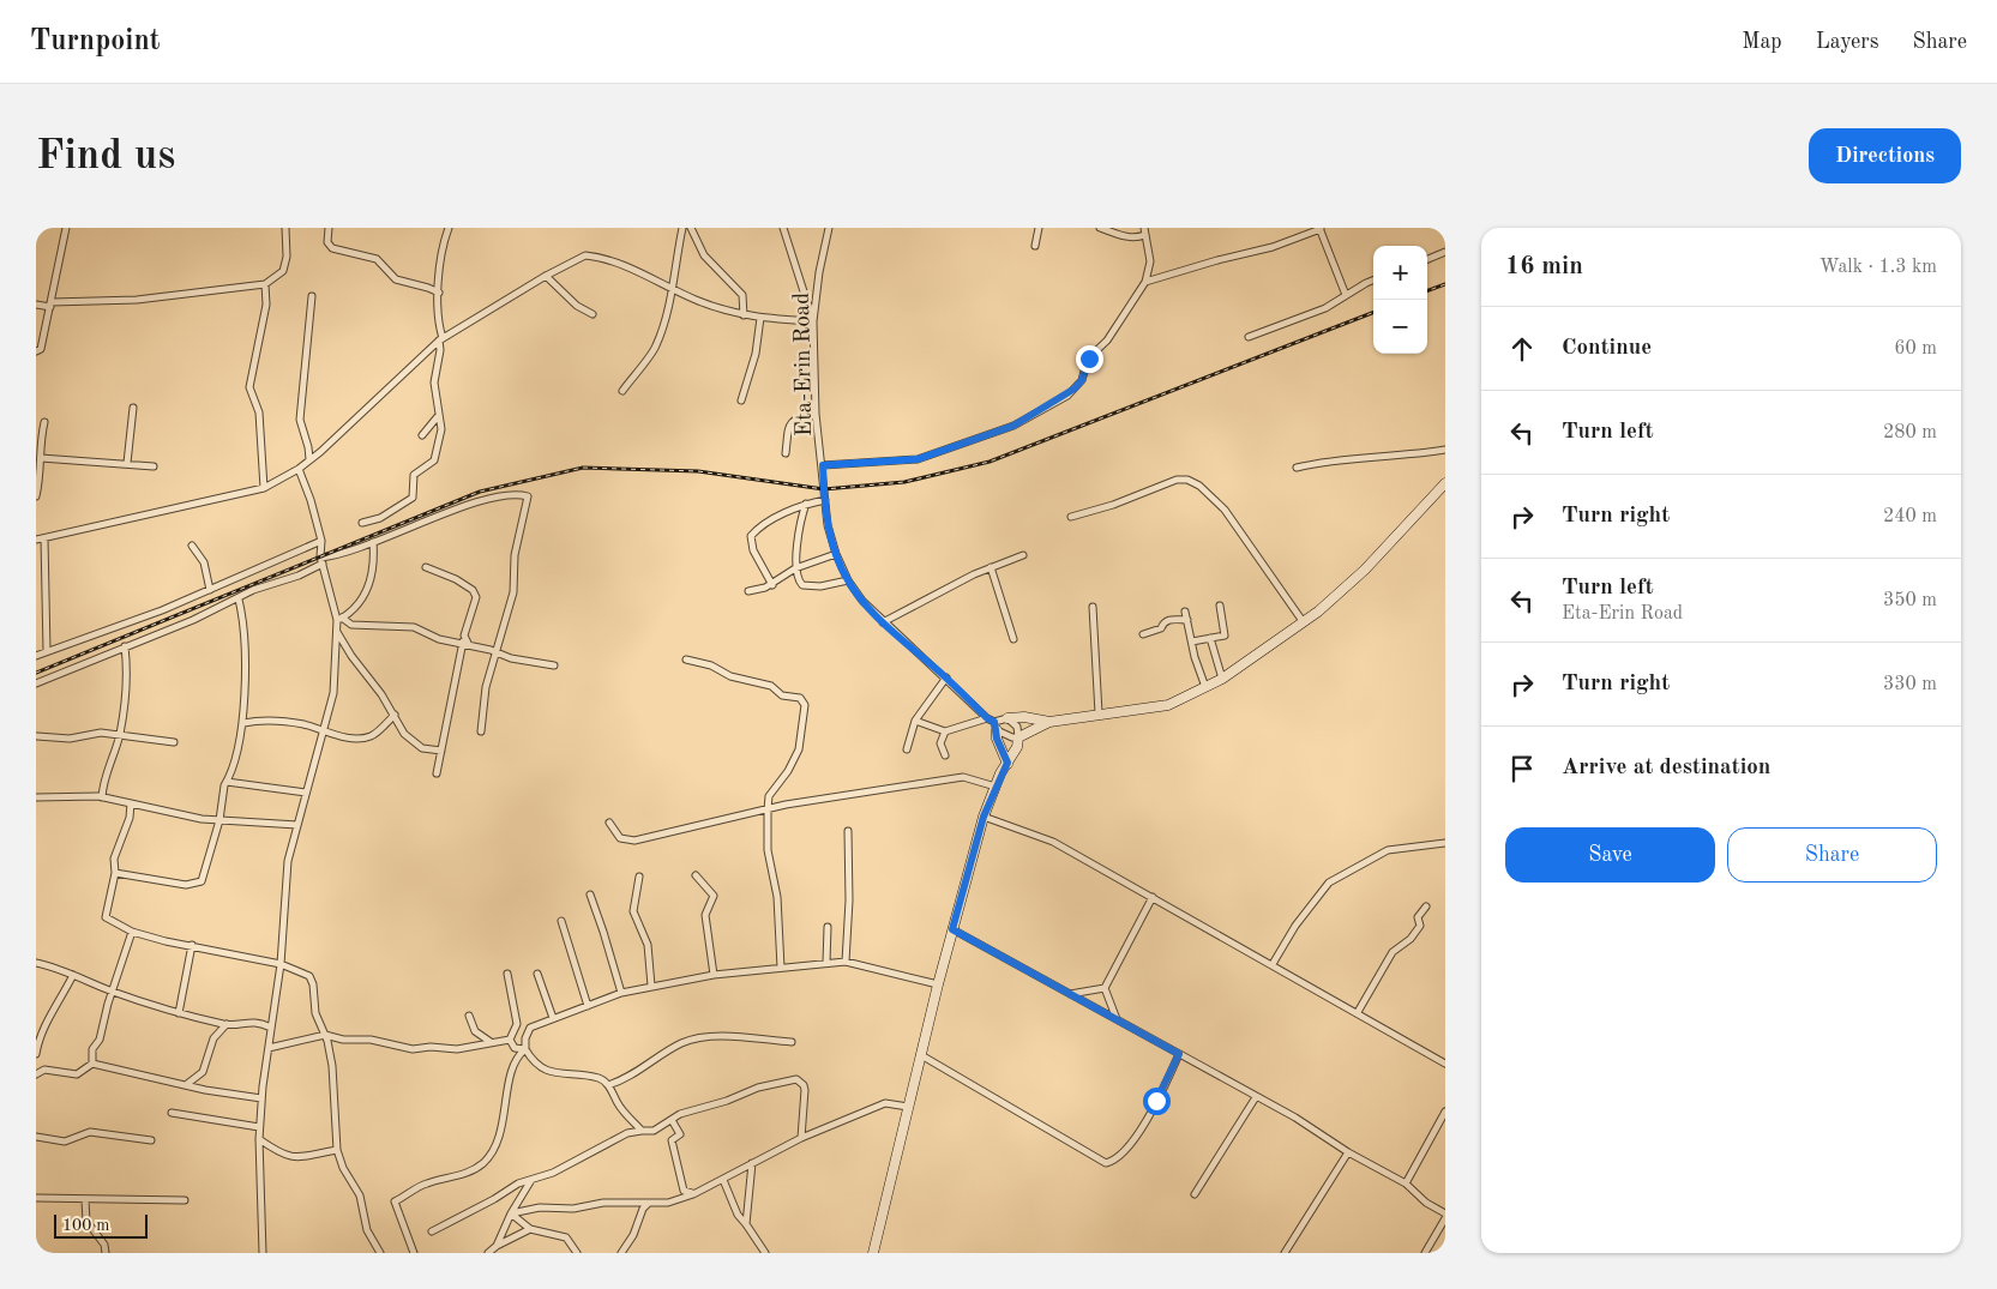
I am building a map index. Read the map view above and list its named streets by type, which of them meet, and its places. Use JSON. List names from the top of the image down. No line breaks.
{"streets":{"street":["Eta-Erin Road"]},"scale_bar":"100 m","page":{"header":"Turnpoint","nav":["Map","Layers","Share"],"buttons":["Directions",["Save","Share"]],"title":"Find us","heading":["16 min","Walk · 1.3 km"],"map_buttons":["+","−"],"list":[["Continue","60 m"],["Turn left","280 m"],["Turn right","240 m"],["Turn left","Eta-Erin Road","350 m"],["Turn right","330 m"],"Arrive at destination"],"scale":"100 m"}}
